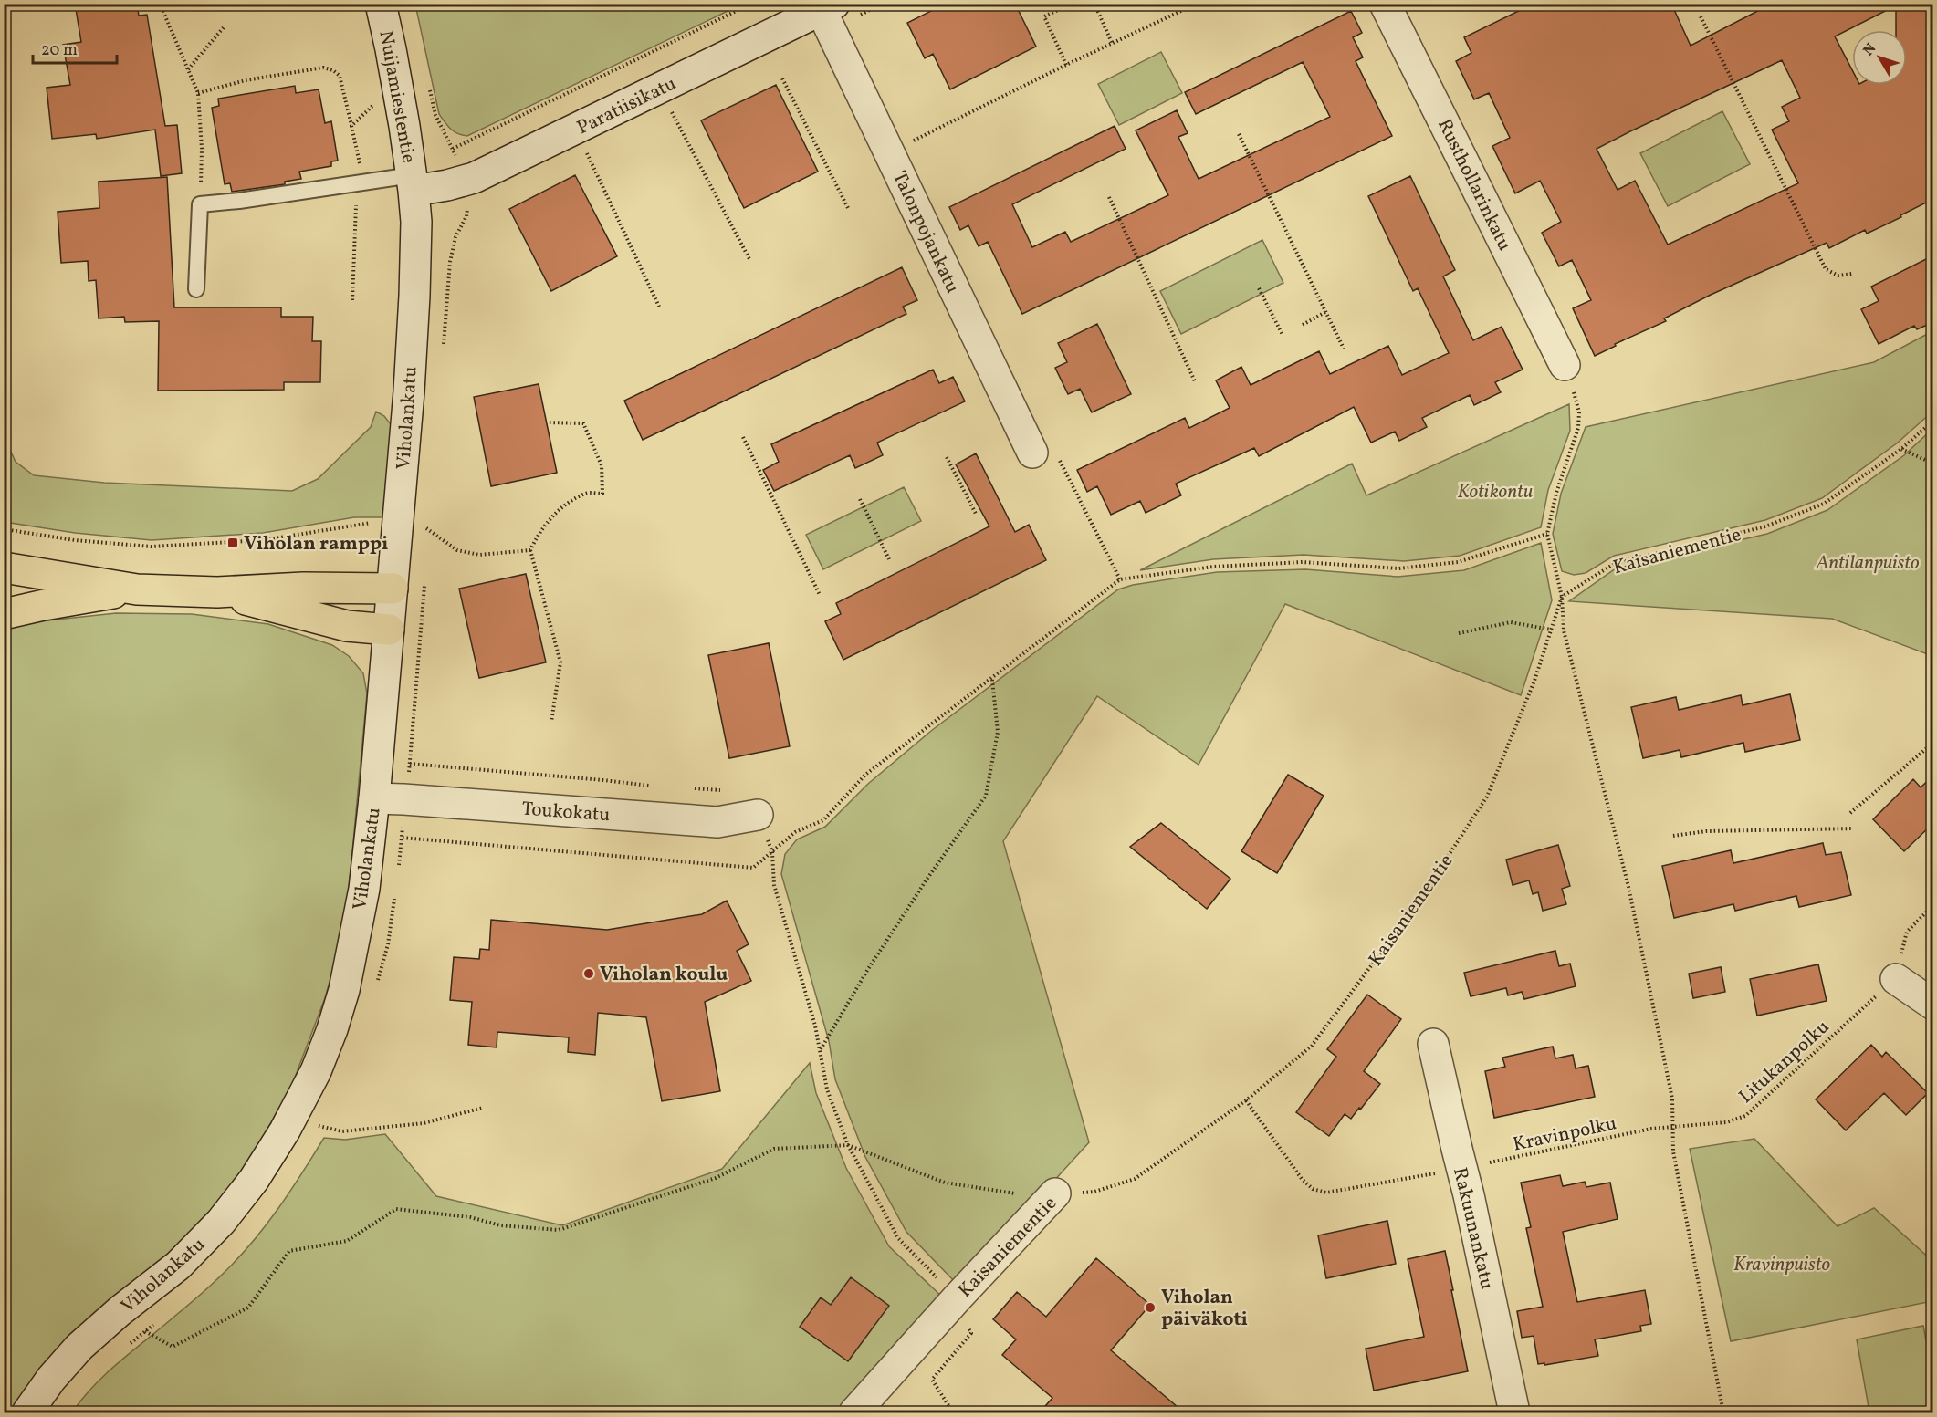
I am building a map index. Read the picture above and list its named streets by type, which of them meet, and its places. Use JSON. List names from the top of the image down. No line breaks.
{"streets":{"street":["Nuijamiestentie","Paratiisikatu","Rusthollarinkatu","Talonpojankatu","Viholankatu","Kaisaniementie","Toukokatu","Rakuunankatu"],"path":["Litukanpolku","Kravinpolku"]},"crossings":[["Nuijamiestentie","Paratiisikatu"],["Nuijamiestentie","Viholankatu"],["Paratiisikatu","Talonpojankatu"],["Paratiisikatu","Viholankatu"],["Viholankatu","Toukokatu"],["Kaisaniementie","Kravinpolku"],["Litukanpolku","Kravinpolku"],["Kravinpolku","Rakuunankatu"]],"parks":["Kotikontu","Antilanpuisto","Kravinpuisto"],"places":{"transit":["Viholan ramppi"],"other":["Viholan koulu","Viholan päiväkoti"]},"scale_bar":"20 m","north":"top left"}
